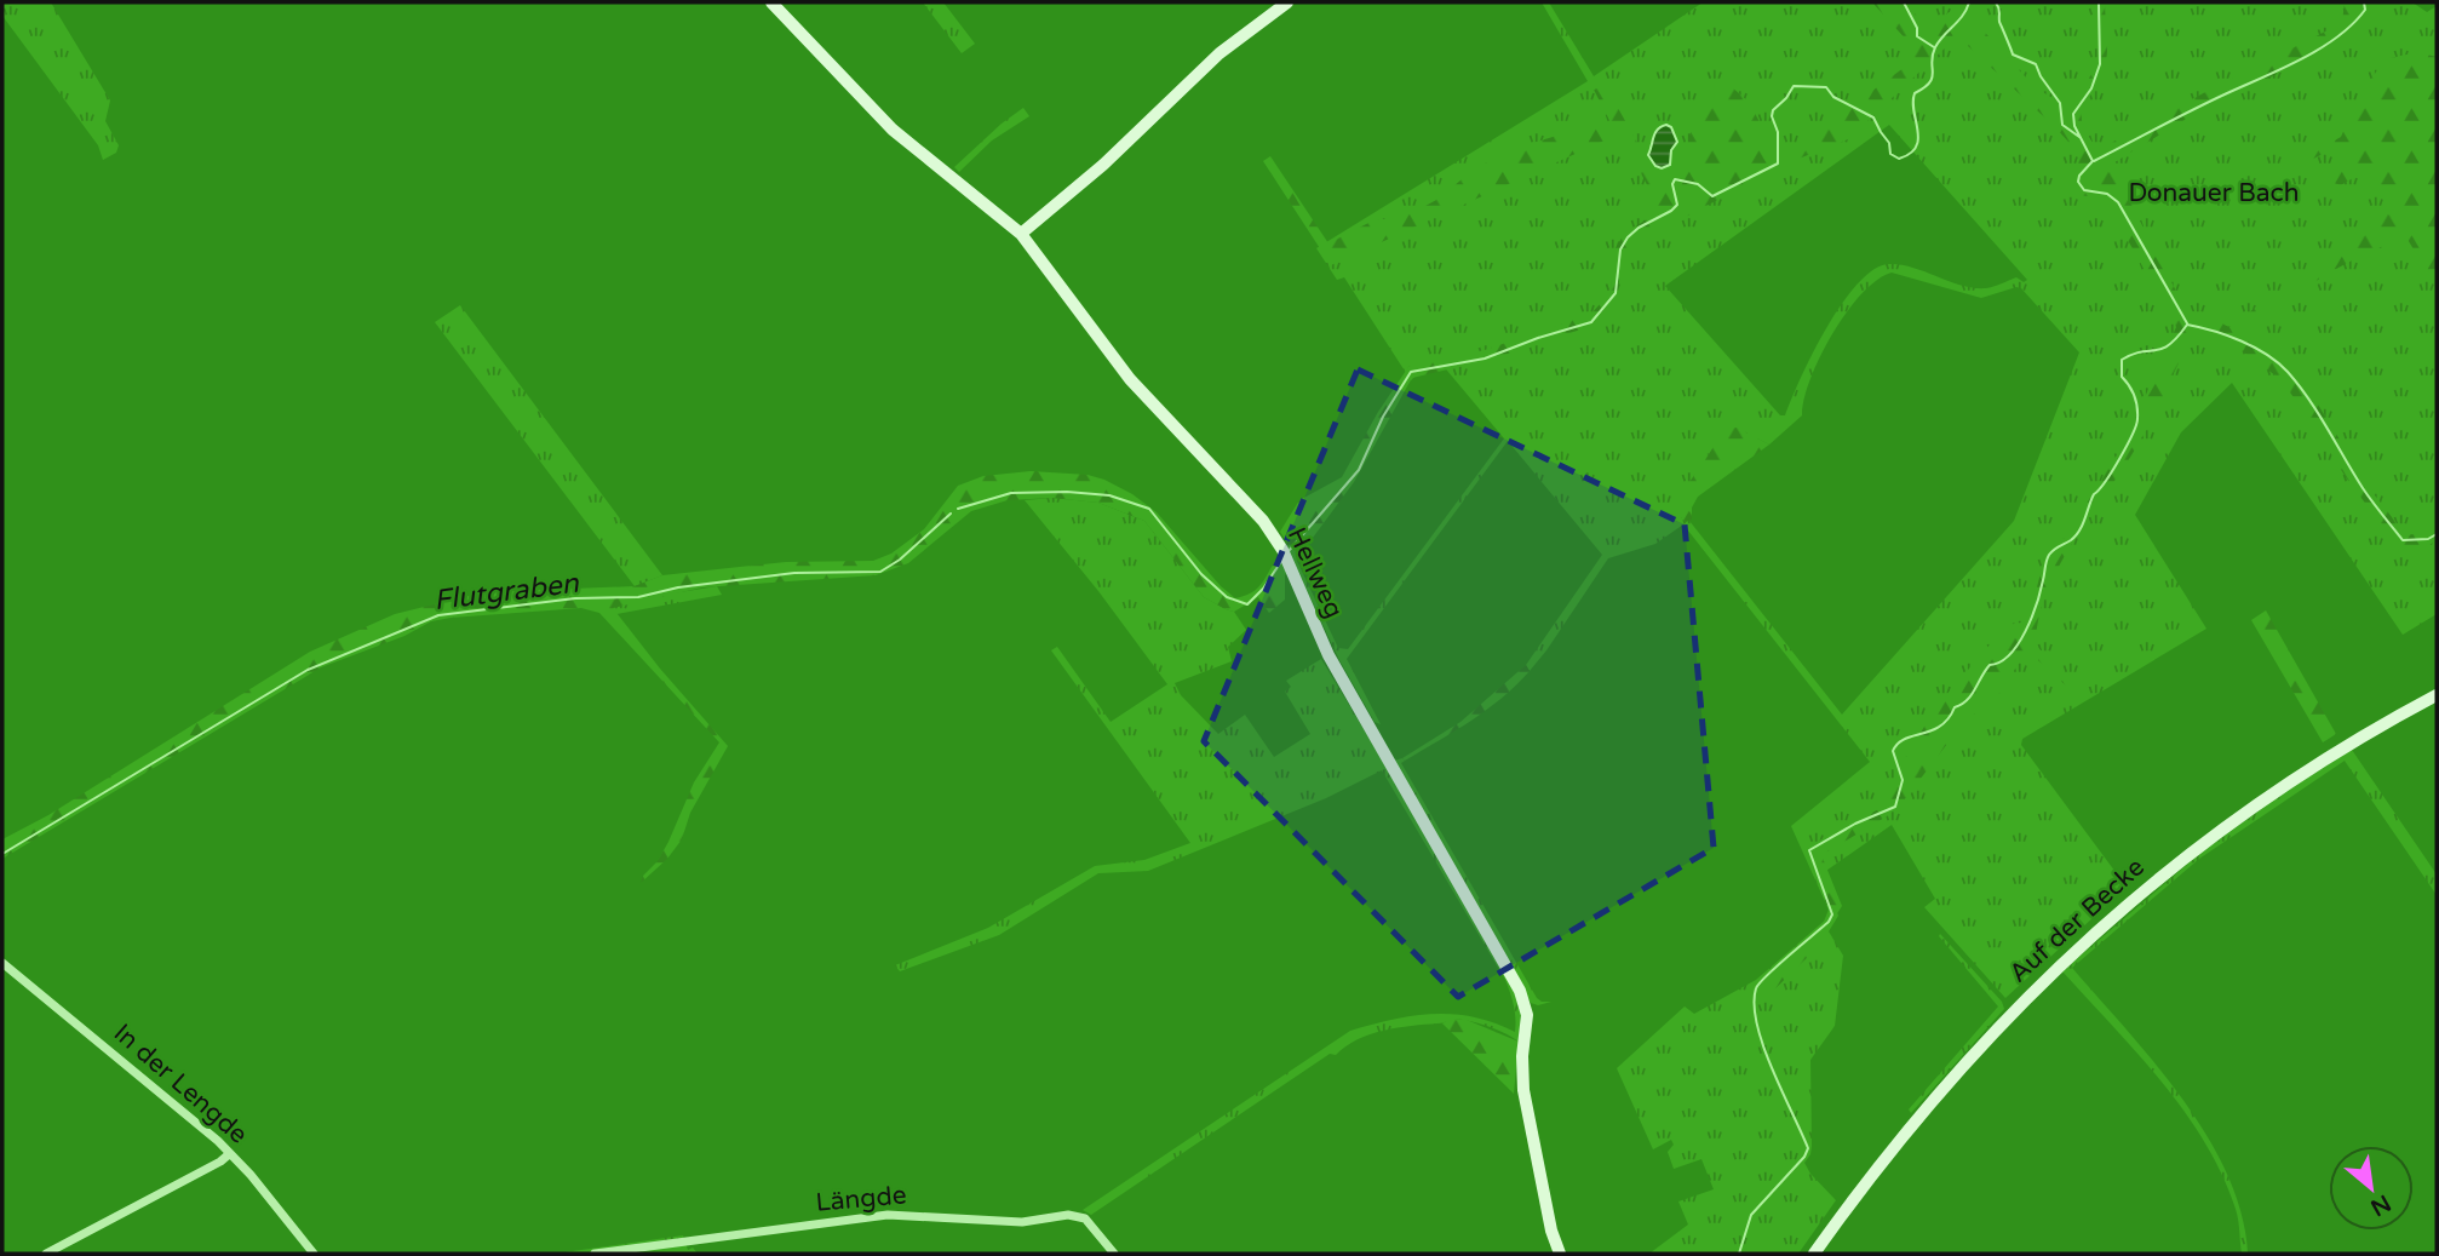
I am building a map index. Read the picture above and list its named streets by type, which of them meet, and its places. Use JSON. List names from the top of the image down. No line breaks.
{"streets":{"street":["Hellweg","Auf der Becke","In der Lengde","Längde"]},"water":["Flutgraben"],"parks":["Donauer Bach"],"north":"bottom right"}
